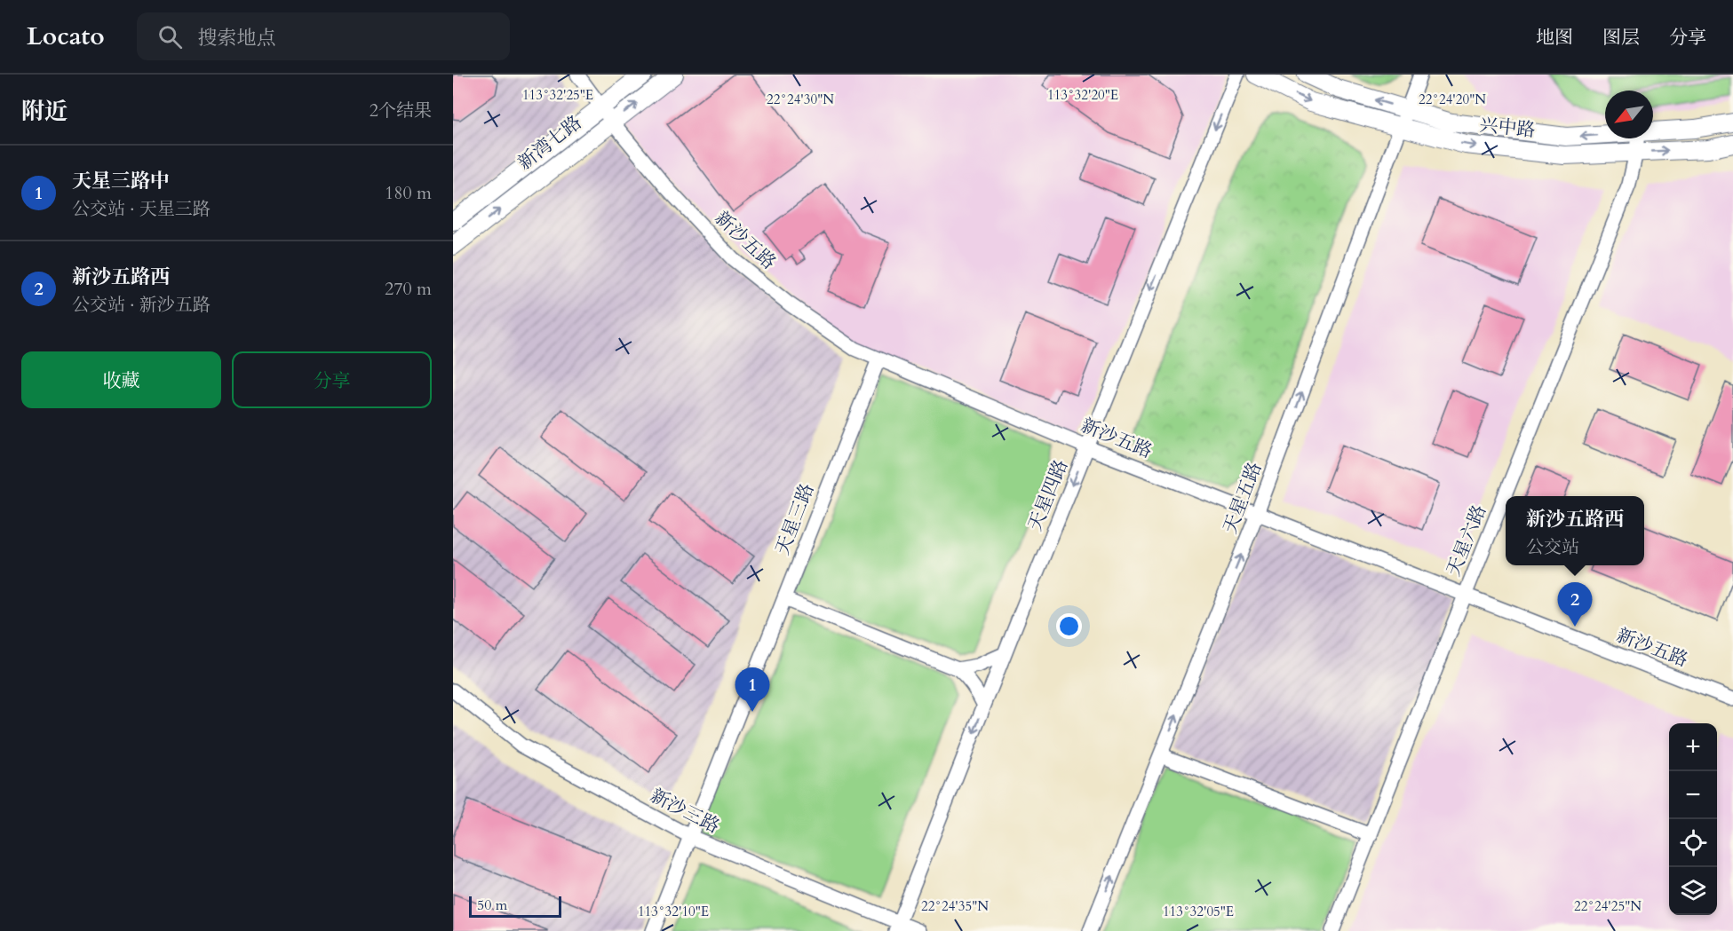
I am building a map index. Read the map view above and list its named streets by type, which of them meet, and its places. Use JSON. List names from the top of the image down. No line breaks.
{"streets":{"street":["兴中路","新湾七路","新沙五路","天星四路","天星五路","天星三路","天星六路","新沙三路"]},"crossings":[["兴中路","天星五路"],["兴中路","天星六路"],["新湾七路","新沙五路"],["新沙五路","天星四路"],["新沙五路","天星五路"],["新沙五路","天星三路"],["新沙五路","天星六路"],["天星四路","新沙三路"],["天星三路","新沙三路"]],"one_way":["天星四路","天星五路"],"scale_bar":"50 m","north":"bottom left","page":{"header":"Locato","search":"搜索地点","nav":["地图","图层","分享"],"heading":["附近","2个结果"],"list":[{"mark":"1","name":"天星三路中","note":"公交站 · 天星三路","value":"180 m"},{"mark":"2","name":"新沙五路西","note":"公交站 · 新沙五路","value":"270 m"}],"buttons":["收藏","分享"],"popup":["新沙五路西","公交站"],"pins":["2","1"],"map_buttons":["+","−"],"scale":"50 m"},"coordinates":["113°32'25\"E","113°32'20\"E","22°24'30\"N","22°24'20\"N","22°24'35\"N","22°24'25\"N","113°32'10\"E","113°32'05\"E"]}
